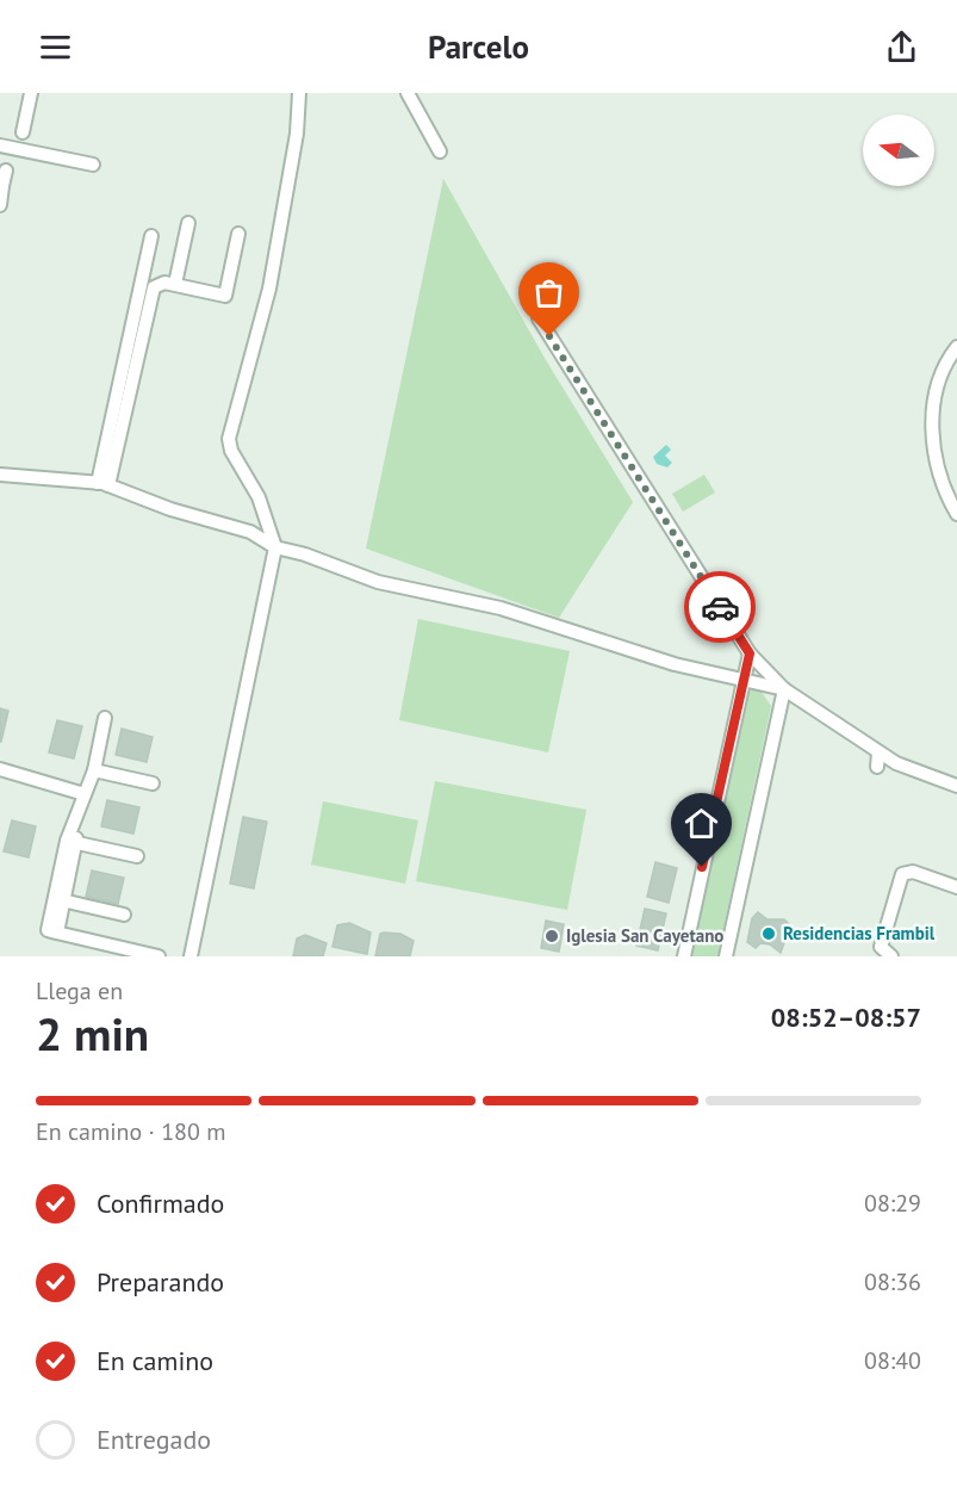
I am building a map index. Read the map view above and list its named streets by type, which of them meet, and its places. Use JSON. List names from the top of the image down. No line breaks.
{"places":["Residencias Frambil","Iglesia San Cayetano"],"north":"left","page":{"header":"Parcelo","heading":["2 min","Llega en","08:52–08:57"],"bar":"En camino · 180 m","list":[["Confirmado","08:29"],["Preparando","08:36"],["En camino","08:40"],"Entregado"]}}
